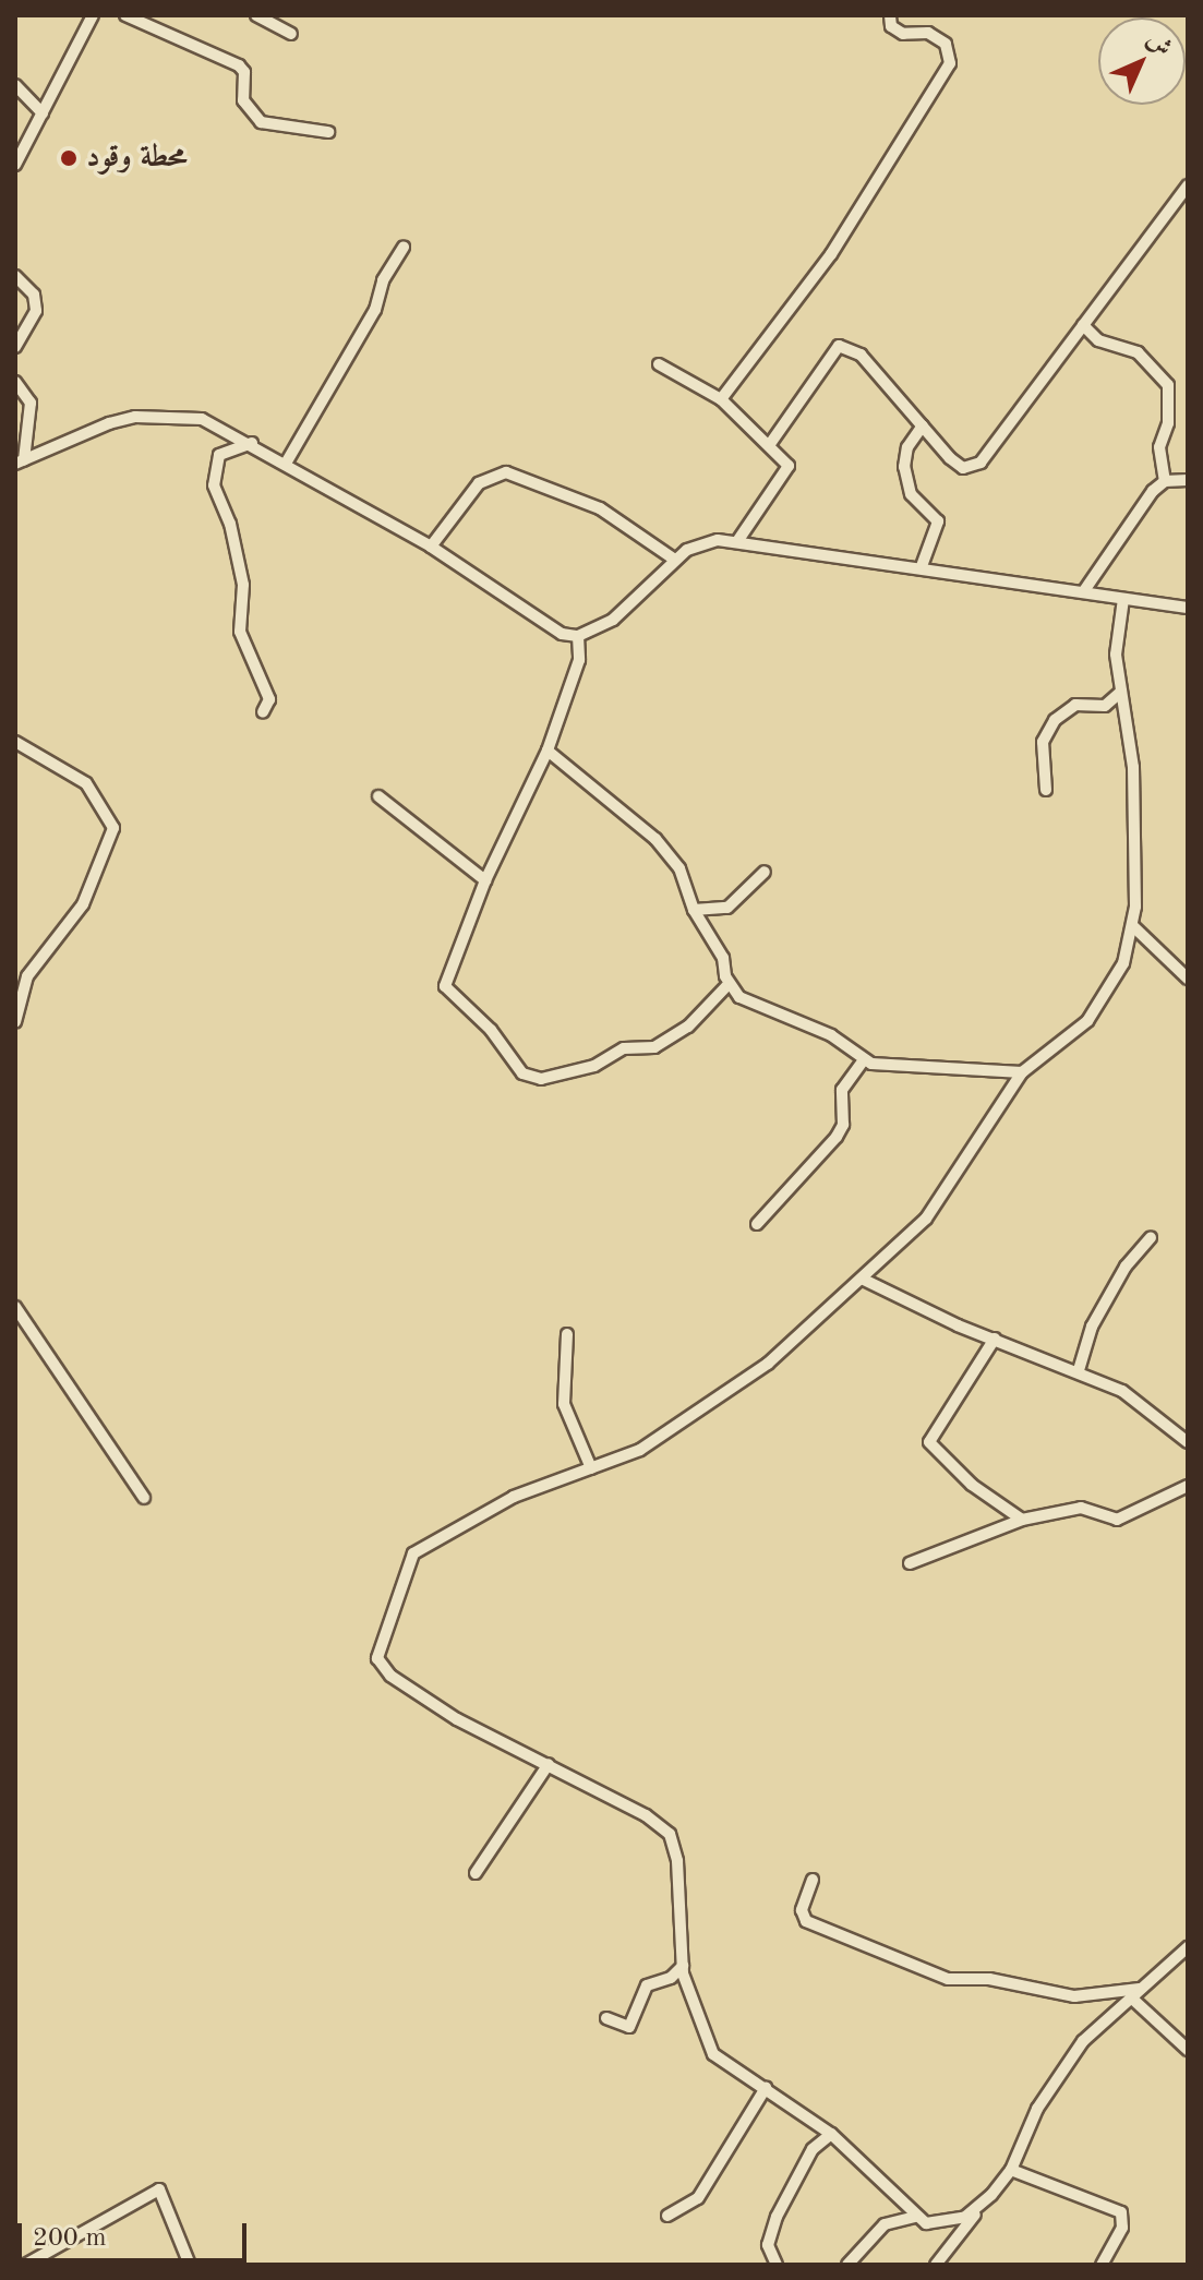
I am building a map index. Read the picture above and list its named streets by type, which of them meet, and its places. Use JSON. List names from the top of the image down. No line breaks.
{"places":["محطة وقود"],"scale_bar":"200 m","north":"top right"}
